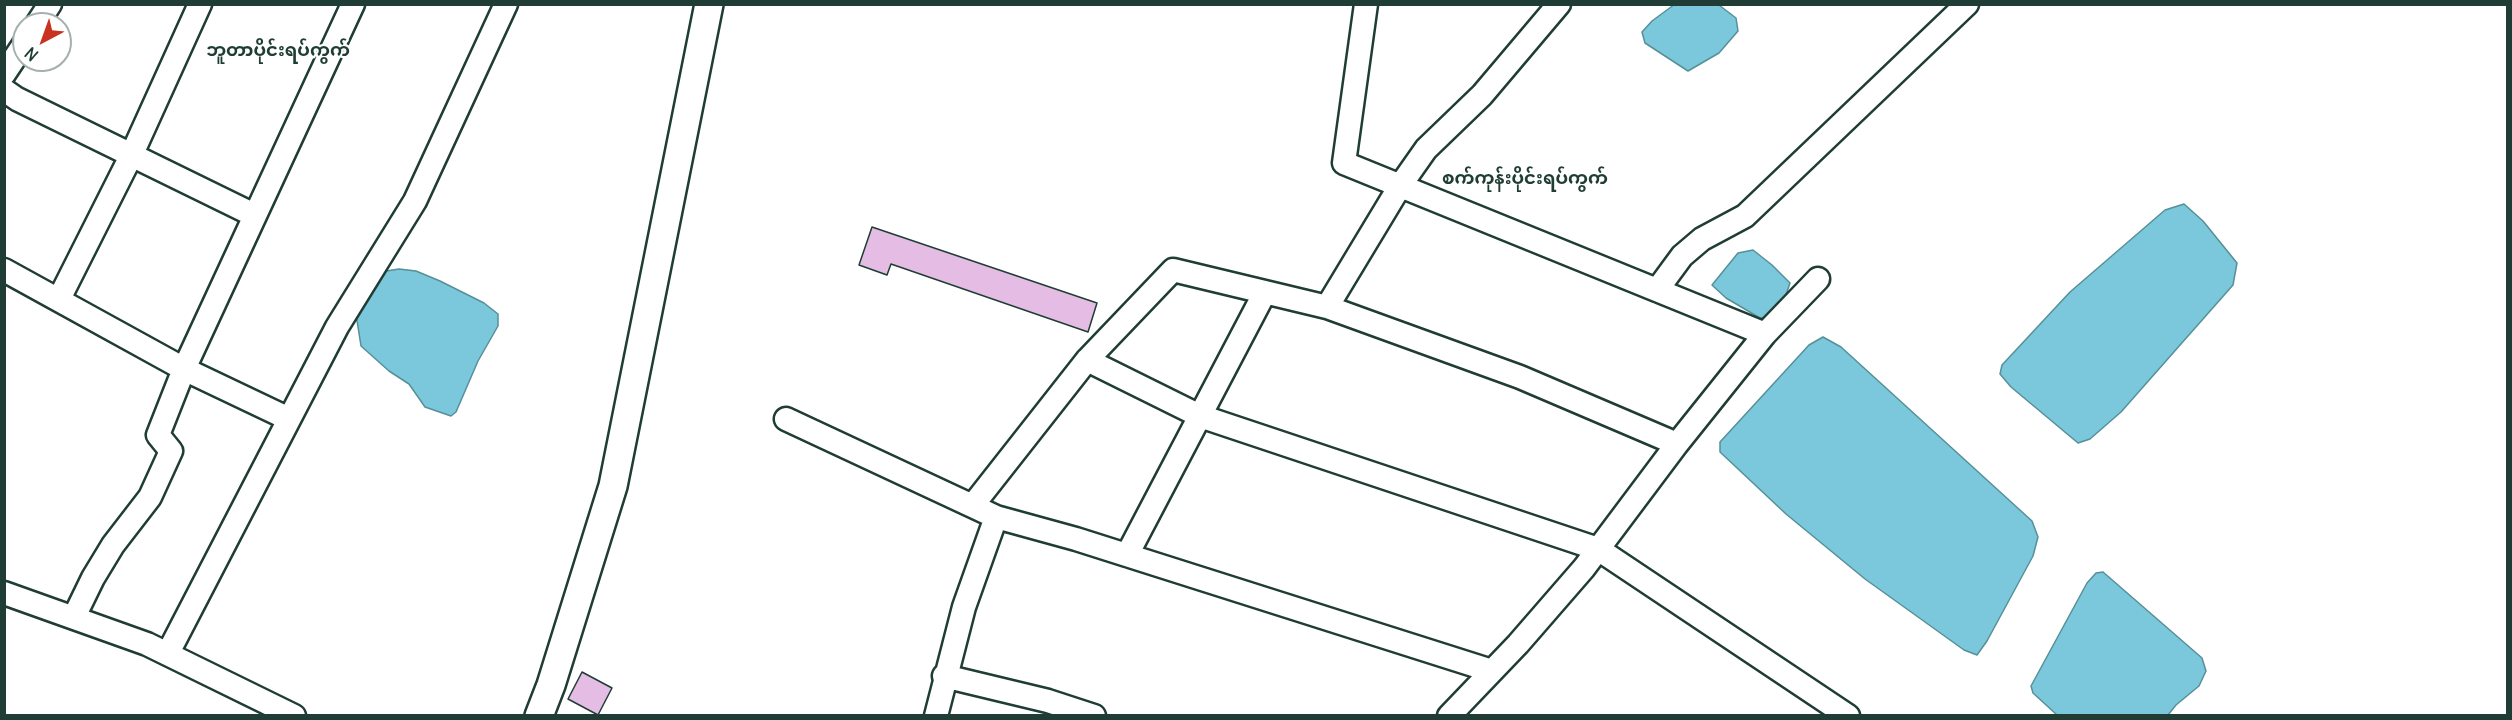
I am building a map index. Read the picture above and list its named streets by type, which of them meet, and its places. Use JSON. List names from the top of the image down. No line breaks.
{"districts":["ဘူတာပိုင်းရပ်ကွက်","စက်ကုန်းပိုင်းရပ်ကွက်"],"north":"bottom left"}
